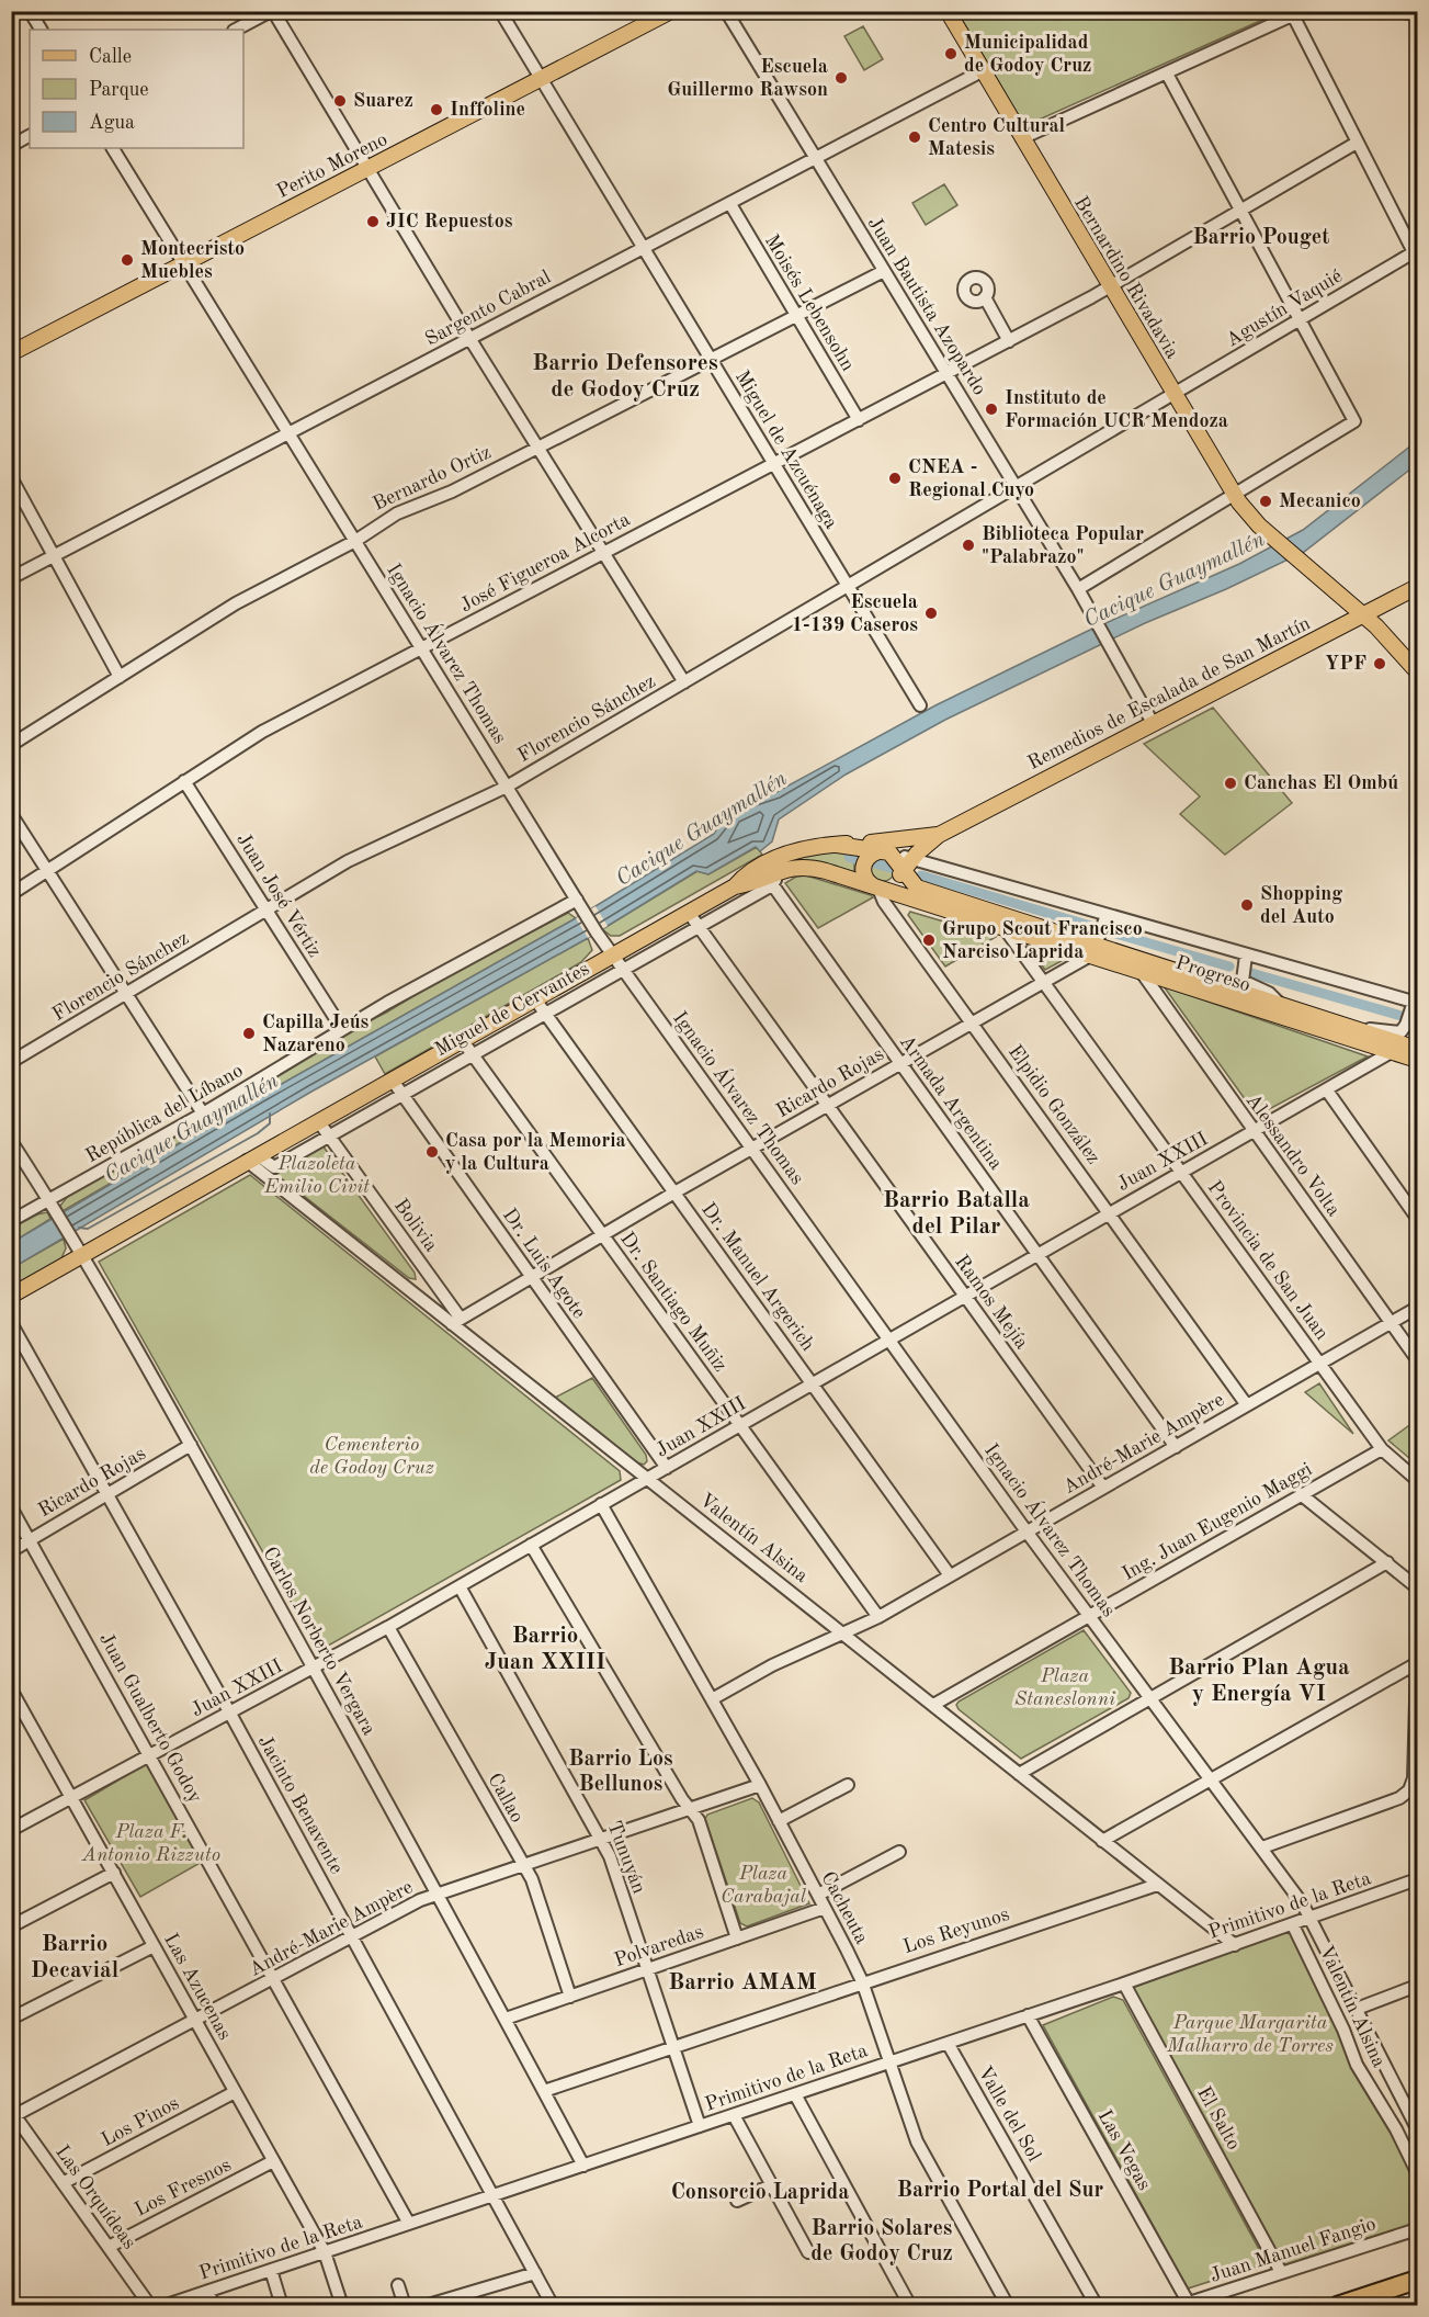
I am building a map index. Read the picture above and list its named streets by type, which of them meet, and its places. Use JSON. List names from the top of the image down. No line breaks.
{"streets":{"main road":["Perito Moreno","Bernardino Rivadavia","Remedios de Escalada de San Martín","Progreso","Miguel de Cervantes"],"street":["Moisés Lebensohn","Juan Bautista Azopardo","Sargento Cabral","Agustín Vaquié","Miguel de Azcuénaga","Bernardo Ortiz","José Figueroa Alcorta","Ignacio Álvarez Thomas","Florencio Sánchez","Juan José Vértiz","Ricardo Rojas","Armada Argentina","Elpidio González","República del Líbano","Alessandro Volta","Juan XXIII","Bolivia","Provincia de San Juan","Dr. Luis Agote","Dr. Manuel Argerich","Dr. Santiago Muñiz","Ramos Mejía","André-Marie Ampère","Ing. Juan Eugenio Maggi","Valentín Alsina","Carlos Norberto Vergara","Juan Gualberto Godoy","Callao","Jacinto Benavente","Tunuyán","Primitivo de la Reta","Cacheuta","Los Reyunos","Polvaredas","Las Azucenas","Valle del Sol","El Salto","Los Pinos","Las Vegas","Los Fresnos","Las Orquídeas","Juan Manuel Fangio"]},"crossings":[["Perito Moreno","Miguel de Azcuénaga"],["Perito Moreno","Ignacio Álvarez Thomas"],["Bernardino Rivadavia","Sargento Cabral"],["Bernardino Rivadavia","Agustín Vaquié"],["Bernardino Rivadavia","José Figueroa Alcorta"],["Bernardino Rivadavia","Remedios de Escalada de San Martín"],["Bernardino Rivadavia","Florencio Sánchez"],["Moisés Lebensohn","Sargento Cabral"],["Moisés Lebensohn","Bernardo Ortiz"],["Moisés Lebensohn","José Figueroa Alcorta"],["Juan Bautista Azopardo","Sargento Cabral"],["Juan Bautista Azopardo","Bernardo Ortiz"],["Juan Bautista Azopardo","José Figueroa Alcorta"],["Juan Bautista Azopardo","Remedios de Escalada de San Martín"],["Juan Bautista Azopardo","Florencio Sánchez"],["Sargento Cabral","Miguel de Azcuénaga"],["Sargento Cabral","Ignacio Álvarez Thomas"],["Agustín Vaquié","José Figueroa Alcorta"],["Agustín Vaquié","Florencio Sánchez"],["Miguel de Azcuénaga","Bernardo Ortiz"],["Miguel de Azcuénaga","José Figueroa Alcorta"],["Miguel de Azcuénaga","Florencio Sánchez"],["Bernardo Ortiz","Ignacio Álvarez Thomas"],["José Figueroa Alcorta","Ignacio Álvarez Thomas"],["José Figueroa Alcorta","Juan José Vértiz"],["Ignacio Álvarez Thomas","Florencio Sánchez"],["Ignacio Álvarez Thomas","Miguel de Cervantes"],["Ignacio Álvarez Thomas","Ricardo Rojas"],["Ignacio Álvarez Thomas","República del Líbano"],["Ignacio Álvarez Thomas","Juan XXIII"],["Ignacio Álvarez Thomas","André-Marie Ampère"],["Ignacio Álvarez Thomas","Ing. Juan Eugenio Maggi"],["Ignacio Álvarez Thomas","Valentín Alsina"],["Ignacio Álvarez Thomas","Primitivo de la Reta"],["Remedios de Escalada de San Martín","Progreso"],["Remedios de Escalada de San Martín","Miguel de Cervantes"],["Remedios de Escalada de San Martín","Elpidio González"],["Florencio Sánchez","Juan José Vértiz"],["Juan José Vértiz","República del Líbano"],["Progreso","Miguel de Cervantes"],["Progreso","Ricardo Rojas"],["Progreso","Elpidio González"],["Progreso","Alessandro Volta"],["Progreso","Juan XXIII"],["Progreso","Provincia de San Juan"],["Miguel de Cervantes","Armada Argentina"],["Miguel de Cervantes","Elpidio González"],["Miguel de Cervantes","Bolivia"],["Miguel de Cervantes","Dr. Luis Agote"],["Miguel de Cervantes","Dr. Manuel Argerich"],["Miguel de Cervantes","Dr. Santiago Muñiz"],["Miguel de Cervantes","Ramos Mejía"],["Miguel de Cervantes","Valentín Alsina"],["Miguel de Cervantes","Carlos Norberto Vergara"],["Ricardo Rojas","Armada Argentina"],["Ricardo Rojas","Elpidio González"],["Ricardo Rojas","Bolivia"],["Ricardo Rojas","Provincia de San Juan"],["Ricardo Rojas","Dr. Luis Agote"],["Ricardo Rojas","Dr. Manuel Argerich"],["Ricardo Rojas","Dr. Santiago Muñiz"],["Ricardo Rojas","Ramos Mejía"],["Ricardo Rojas","Valentín Alsina"],["Ricardo Rojas","Carlos Norberto Vergara"],["Ricardo Rojas","Juan Gualberto Godoy"],["Ricardo Rojas","Jacinto Benavente"],["Armada Argentina","Juan XXIII"],["Armada Argentina","André-Marie Ampère"],["Elpidio González","Juan XXIII"],["Elpidio González","André-Marie Ampère"],["República del Líbano","Carlos Norberto Vergara"],["Alessandro Volta","Juan XXIII"],["Alessandro Volta","André-Marie Ampère"],["Juan XXIII","Provincia de San Juan"],["Juan XXIII","Dr. Luis Agote"],["Juan XXIII","Dr. Manuel Argerich"],["Juan XXIII","Dr. Santiago Muñiz"],["Juan XXIII","Ramos Mejía"],["Juan XXIII","Valentín Alsina"],["Juan XXIII","Carlos Norberto Vergara"],["Juan XXIII","Juan Gualberto Godoy"],["Juan XXIII","Callao"],["Juan XXIII","Jacinto Benavente"],["Juan XXIII","Tunuyán"],["Juan XXIII","Cacheuta"],["Juan XXIII","Las Azucenas"],["Bolivia","Valentín Alsina"],["Provincia de San Juan","André-Marie Ampère"],["Provincia de San Juan","Ing. Juan Eugenio Maggi"],["Dr. Manuel Argerich","André-Marie Ampère"],["Dr. Santiago Muñiz","André-Marie Ampère"],["Ramos Mejía","André-Marie Ampère"],["André-Marie Ampère","Valentín Alsina"],["André-Marie Ampère","Carlos Norberto Vergara"],["André-Marie Ampère","Juan Gualberto Godoy"],["André-Marie Ampère","Callao"],["André-Marie Ampère","Jacinto Benavente"],["André-Marie Ampère","Tunuyán"],["André-Marie Ampère","Cacheuta"],["André-Marie Ampère","Las Azucenas"],["André-Marie Ampère","Las Orquídeas"],["Ing. Juan Eugenio Maggi","Valentín Alsina"],["Valentín Alsina","Primitivo de la Reta"],["Valentín Alsina","Los Reyunos"],["Carlos Norberto Vergara","Primitivo de la Reta"],["Carlos Norberto Vergara","Los Reyunos"],["Carlos Norberto Vergara","Polvaredas"],["Juan Gualberto Godoy","Primitivo de la Reta"],["Callao","Polvaredas"],["Jacinto Benavente","Primitivo de la Reta"],["Tunuyán","Primitivo de la Reta"],["Tunuyán","Los Reyunos"],["Tunuyán","Polvaredas"],["Primitivo de la Reta","Cacheuta"],["Primitivo de la Reta","Las Azucenas"],["Primitivo de la Reta","Valle del Sol"],["Primitivo de la Reta","El Salto"],["Primitivo de la Reta","Las Vegas"],["Cacheuta","Los Reyunos"],["Cacheuta","Polvaredas"],["Las Azucenas","Los Pinos"],["Las Azucenas","Los Fresnos"],["El Salto","Juan Manuel Fangio"],["Los Pinos","Las Orquídeas"],["Las Vegas","Juan Manuel Fangio"],["Los Fresnos","Las Orquídeas"]],"districts":["Barrio Pouget","Barrio Defensores de Godoy Cruz","Barrio Batalla del Pilar","Barrio Juan XXIII","Barrio Plan Agua y Energía VI","Barrio Los Bellunos","Barrio Decavial","Barrio AMAM","Barrio Portal del Sur","Consorcio Laprida","Barrio Solares de Godoy Cruz"],"water":["Cacique Guaymallén"],"parks":["Plazoleta Emilio Civit","Cementerio de Godoy Cruz","Plaza Staneslonni","Plaza F. Antonio Rizzuto","Plaza Carabajal","Parque Margarita Malharro de Torres"],"places":["Municipalidad de Godoy Cruz","Escuela Guillermo Rawson","Suarez","Inffoline","Centro Cultural Matesis","JIC Repuestos","Montecristo Muebles","Instituto de Formación UCR Mendoza","CNEA - Regional Cuyo","Mecanico","Biblioteca Popular \"Palabrazo\"","Escuela 1-139 Caseros","YPF","Canchas El Ombú","Shopping del Auto","Grupo Scout Francisco Narciso Laprida","Capilla Jeús Nazareno","Casa por la Memoria y la Cultura"],"legend":["Calle","Parque","Agua"]}
